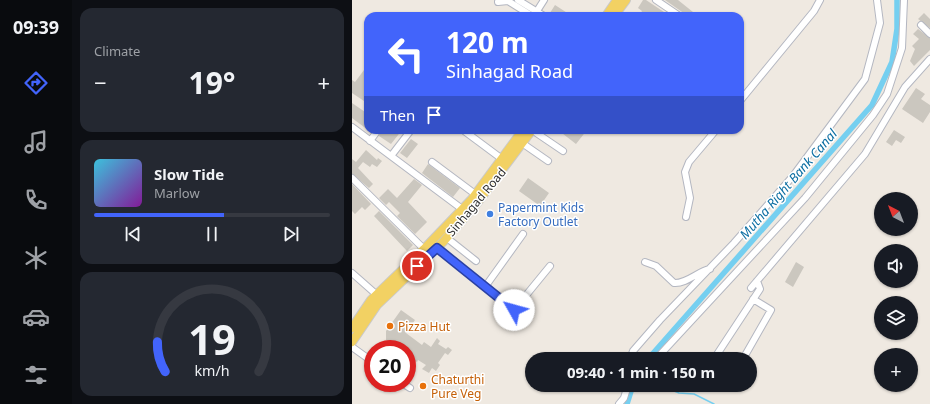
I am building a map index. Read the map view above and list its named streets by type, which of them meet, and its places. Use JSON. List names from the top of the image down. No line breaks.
{"streets":{"main road":["Sinhagad Road"]},"water":["Mutha Right Bank Canal"],"places":["Papermint Kids Factory Outlet","Pizza Hut","Chaturthi Pure Veg"],"north":"top left","page":{"tabs":"09:39","tile":"Climate","turn":["120 m","Sinhagad Road"],"heat":["−","19°","+"],"then":"Then","song":["Slow Tide","Marlow"],"map_buttons":"+","limit":"20","trip":"09:40 · 1 min · 150 m","gauge":["19","km/h"]}}
